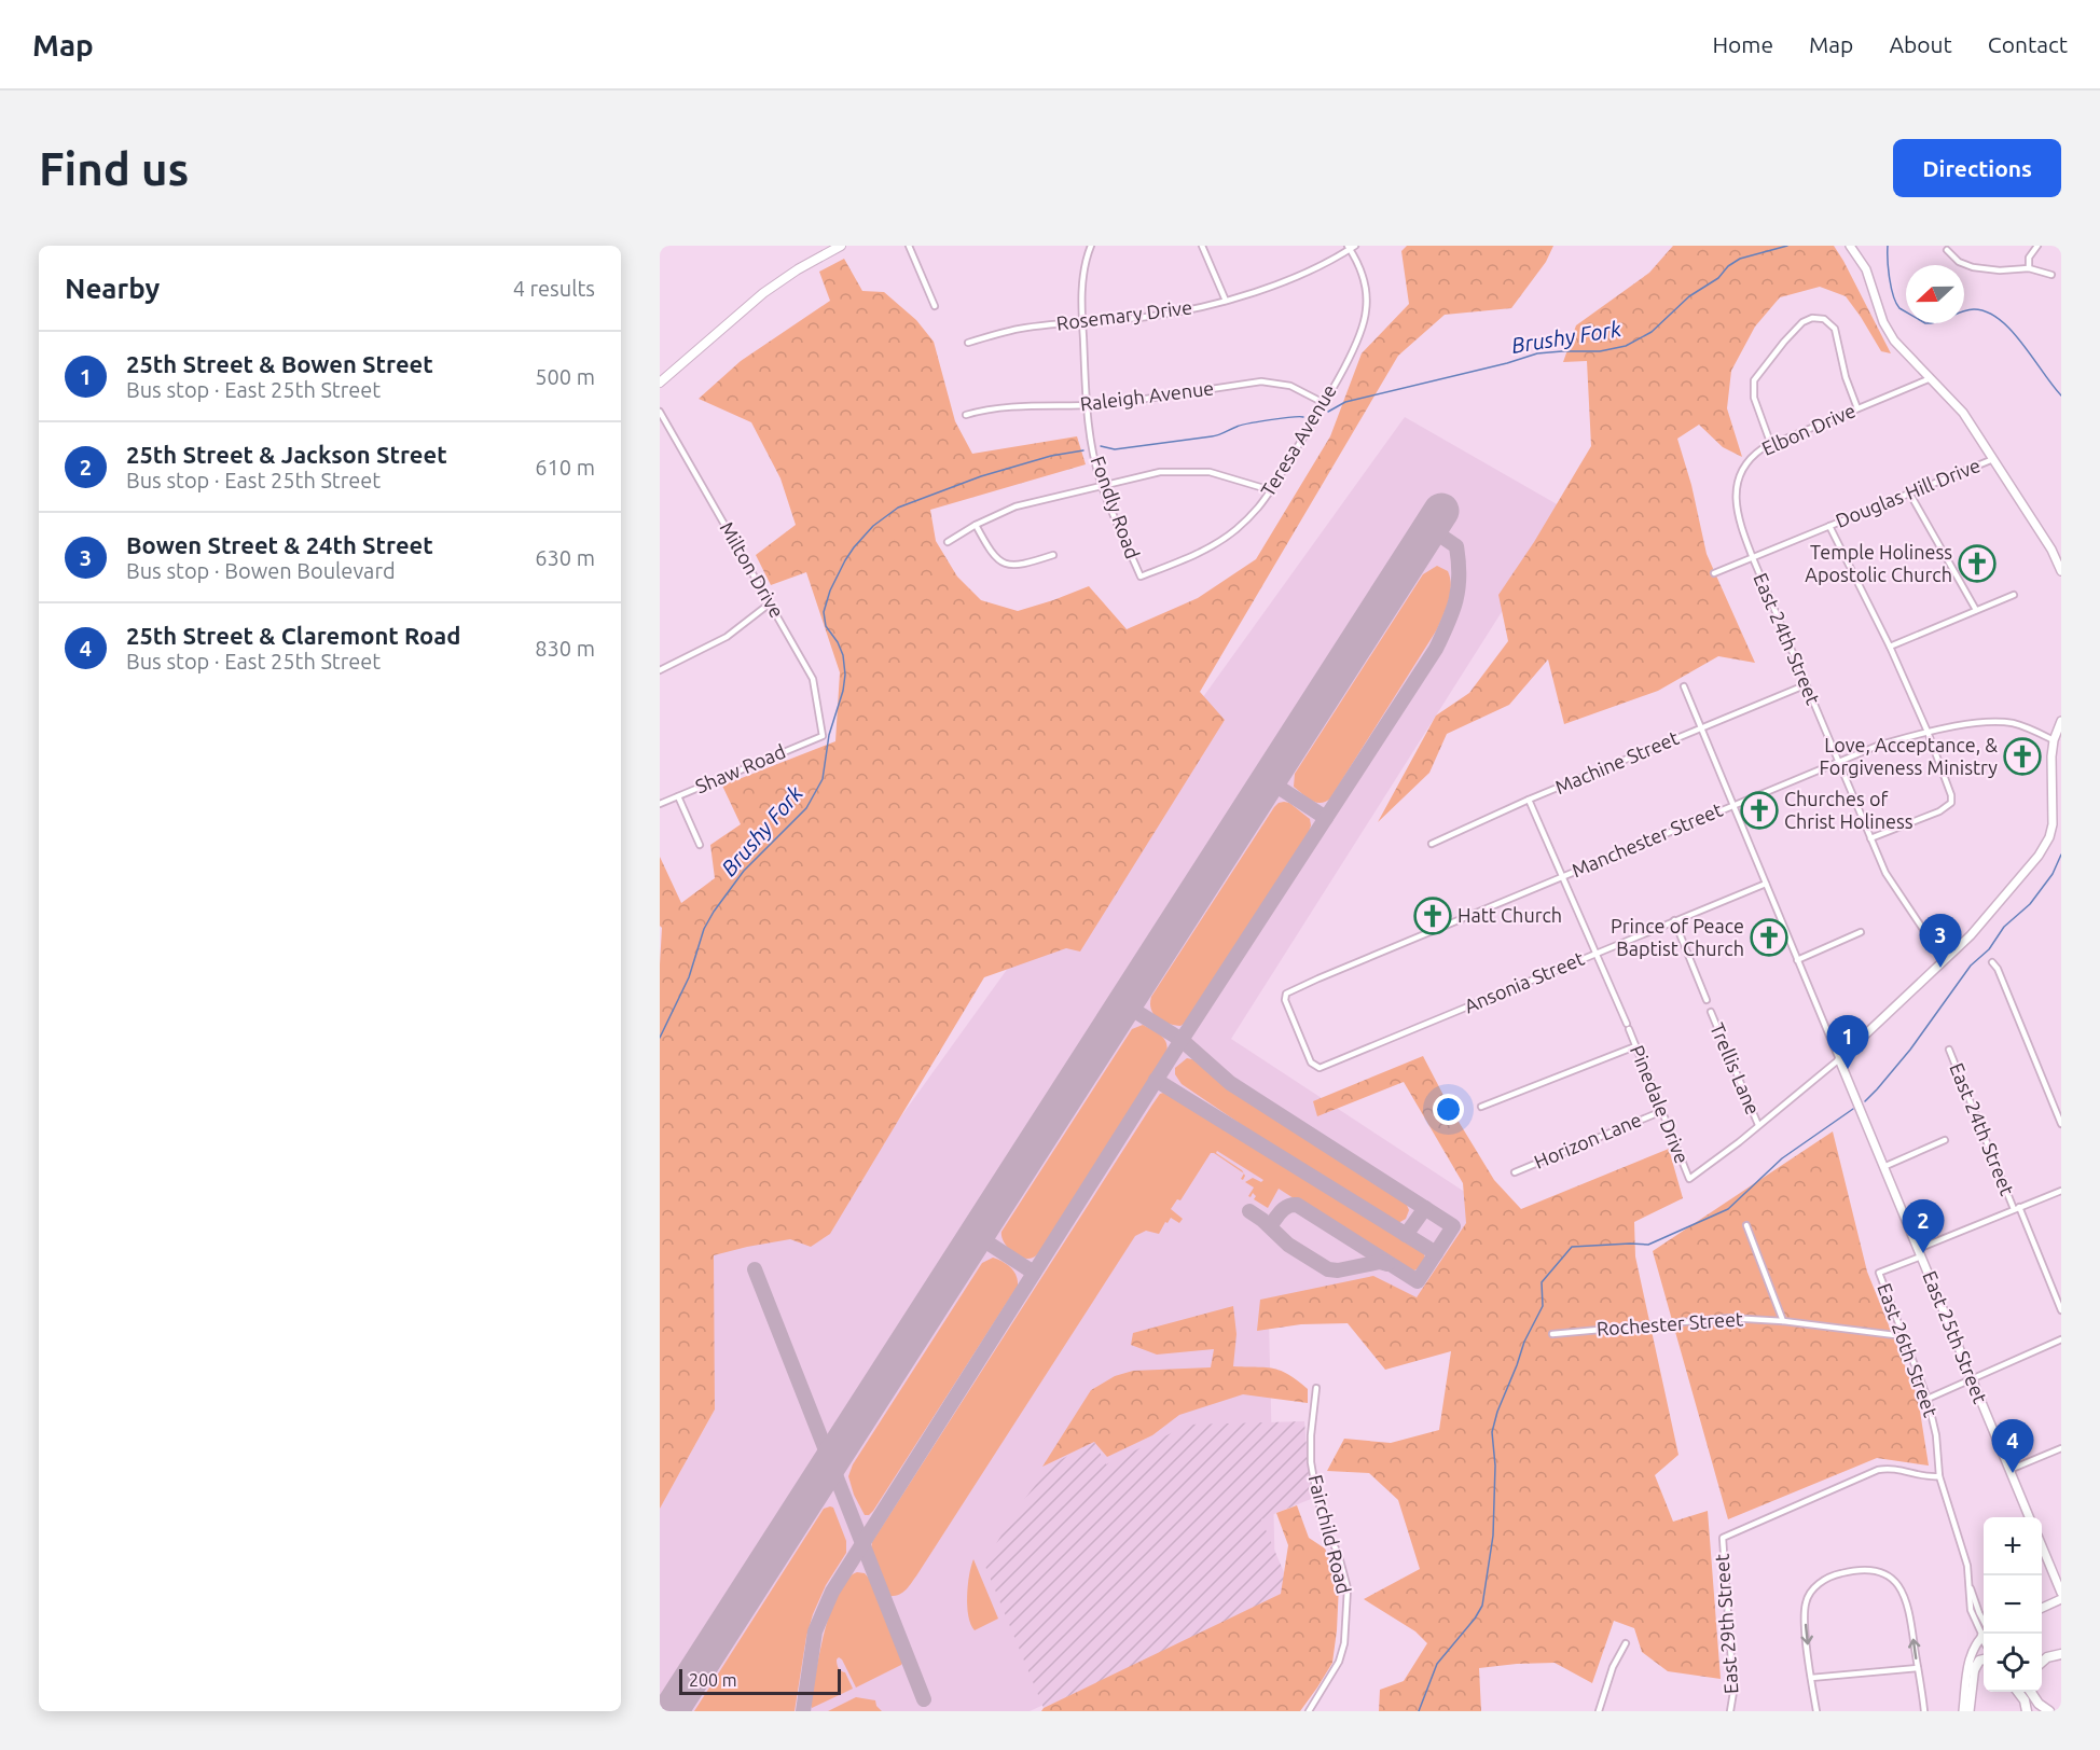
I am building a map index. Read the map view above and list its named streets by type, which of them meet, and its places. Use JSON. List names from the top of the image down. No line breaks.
{"streets":{"street":["Rosemary Drive","Raleigh Avenue","Elbon Drive","Teresa Avenue","Douglas Hill Drive","Fondly Road","Milton Drive","East 24th Street","Machine Street","Shaw Road","Manchester Street","Ansonia Street","Trellis Lane","Pinedale Drive","Horizon Lane","Rochester Street","East 25th Street","East 26th Street","Fairchild Road","East 29th Street"]},"crossings":[["Rosemary Drive","Teresa Avenue"],["Rosemary Drive","Fondly Road"],["Raleigh Avenue","Teresa Avenue"],["Raleigh Avenue","Fondly Road"],["Elbon Drive","Douglas Hill Drive"],["Elbon Drive","East 24th Street"],["Teresa Avenue","Fondly Road"],["Douglas Hill Drive","East 24th Street"],["Milton Drive","Shaw Road"],["East 24th Street","Machine Street"],["East 24th Street","Manchester Street"],["Machine Street","East 25th Street"],["Manchester Street","Ansonia Street"],["Manchester Street","East 25th Street"],["Ansonia Street","Trellis Lane"],["Ansonia Street","Pinedale Drive"],["Ansonia Street","East 25th Street"],["Trellis Lane","Pinedale Drive"],["Pinedale Drive","Horizon Lane"],["Rochester Street","East 26th Street"],["East 25th Street","East 26th Street"],["East 26th Street","East 29th Street"]],"water":["Brushy Fork"],"places":{"church":["Temple Holiness Apostolic Church","Love, Acceptance, & Forgiveness Ministry","Churches of Christ Holiness","Hatt Church","Prince of Peace Baptist Church"]},"scale_bar":"200 m","north":"left","page":{"header":"Map","nav":["Home","Map","About","Contact"],"buttons":"Directions","title":"Find us","heading":["Nearby","4 results"],"list":[{"mark":"1","name":"25th Street & Bowen Street","note":"Bus stop · East 25th Street","value":"500 m"},{"mark":"2","name":"25th Street & Jackson Street","note":"Bus stop · East 25th Street","value":"610 m"},{"mark":"3","name":"Bowen Street & 24th Street","note":"Bus stop · Bowen Boulevard","value":"630 m"},{"mark":"4","name":"25th Street & Claremont Road","note":"Bus stop · East 25th Street","value":"830 m"}],"pins":["3","1","2","4"],"map_buttons":["+","−"],"scale":"200 m"}}
